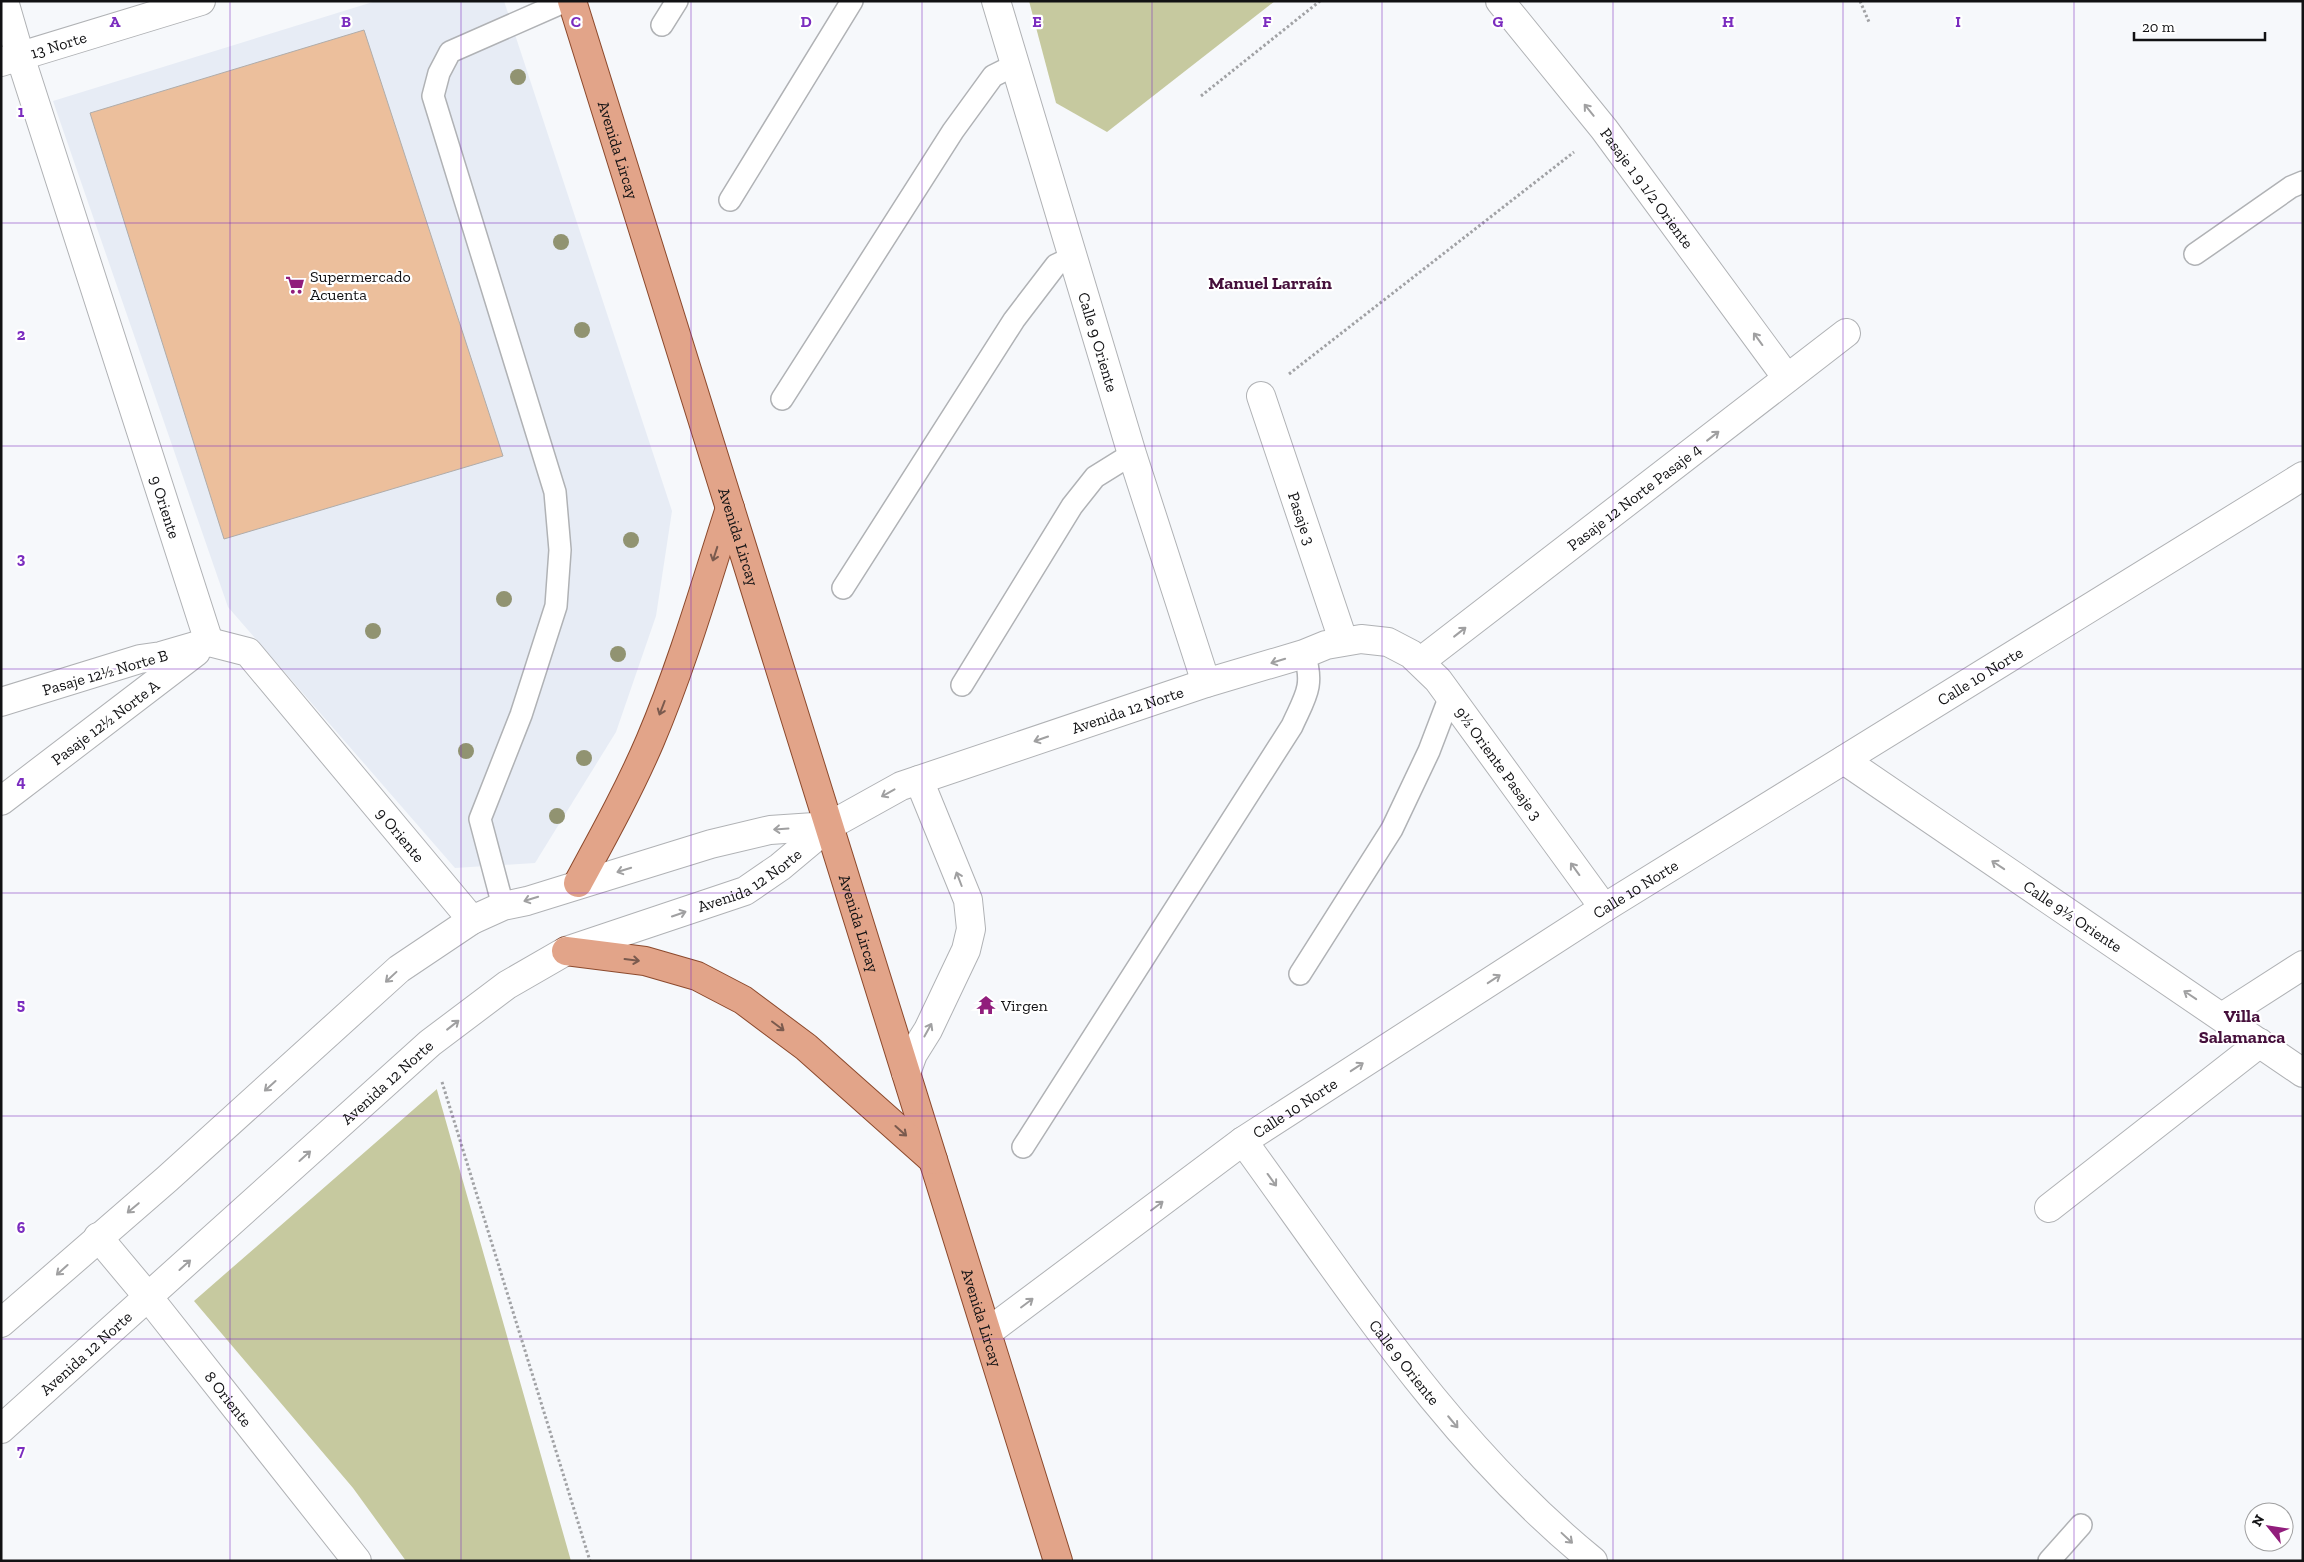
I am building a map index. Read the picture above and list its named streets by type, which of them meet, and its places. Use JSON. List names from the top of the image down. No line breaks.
{"streets":{"main road":["Avenida Lircay"],"street":["13 Norte","Pasaje 1 9 1/2 Oriente","Calle 9 Oriente","Pasaje 12 Norte Pasaje 4","9 Oriente","Pasaje 3","Pasaje 12½ Norte B","Calle 10 Norte","Avenida 12 Norte","Pasaje 12½ Norte A","9½ Oriente Pasaje 3","Calle 9½ Oriente","8 Oriente"]},"crossings":[["13 Norte","9 Oriente"],["Avenida Lircay","Calle 10 Norte"],["Avenida Lircay","Avenida 12 Norte"],["Pasaje 1 9 1/2 Oriente","Pasaje 12 Norte Pasaje 4"],["Calle 9 Oriente","Calle 10 Norte"],["Calle 9 Oriente","Avenida 12 Norte"],["Pasaje 12 Norte Pasaje 4","9½ Oriente Pasaje 3"],["9 Oriente","Pasaje 12½ Norte B"],["9 Oriente","Avenida 12 Norte"],["9 Oriente","Pasaje 12½ Norte A"],["Pasaje 3","Avenida 12 Norte"],["Pasaje 12½ Norte B","Pasaje 12½ Norte A"],["Calle 10 Norte","9½ Oriente Pasaje 3"],["Calle 10 Norte","Calle 9½ Oriente"],["Avenida 12 Norte","9½ Oriente Pasaje 3"],["Avenida 12 Norte","8 Oriente"]],"one_way":["Pasaje 1 9 1/2 Oriente","Calle 9 Oriente","Pasaje 12 Norte Pasaje 4","Calle 10 Norte","9½ Oriente Pasaje 3","Calle 9½ Oriente"],"districts":["Manuel Larraín","Villa Salamanca"],"places":{"supermarket":["Supermercado Acuenta"],"temple":["Virgen"]},"scale_bar":"20 m","north":"top left","grid":{"columns":["A","B","C","D","E","F","G","H","I"],"rows":["1","2","3","4","5","6","7"]}}
